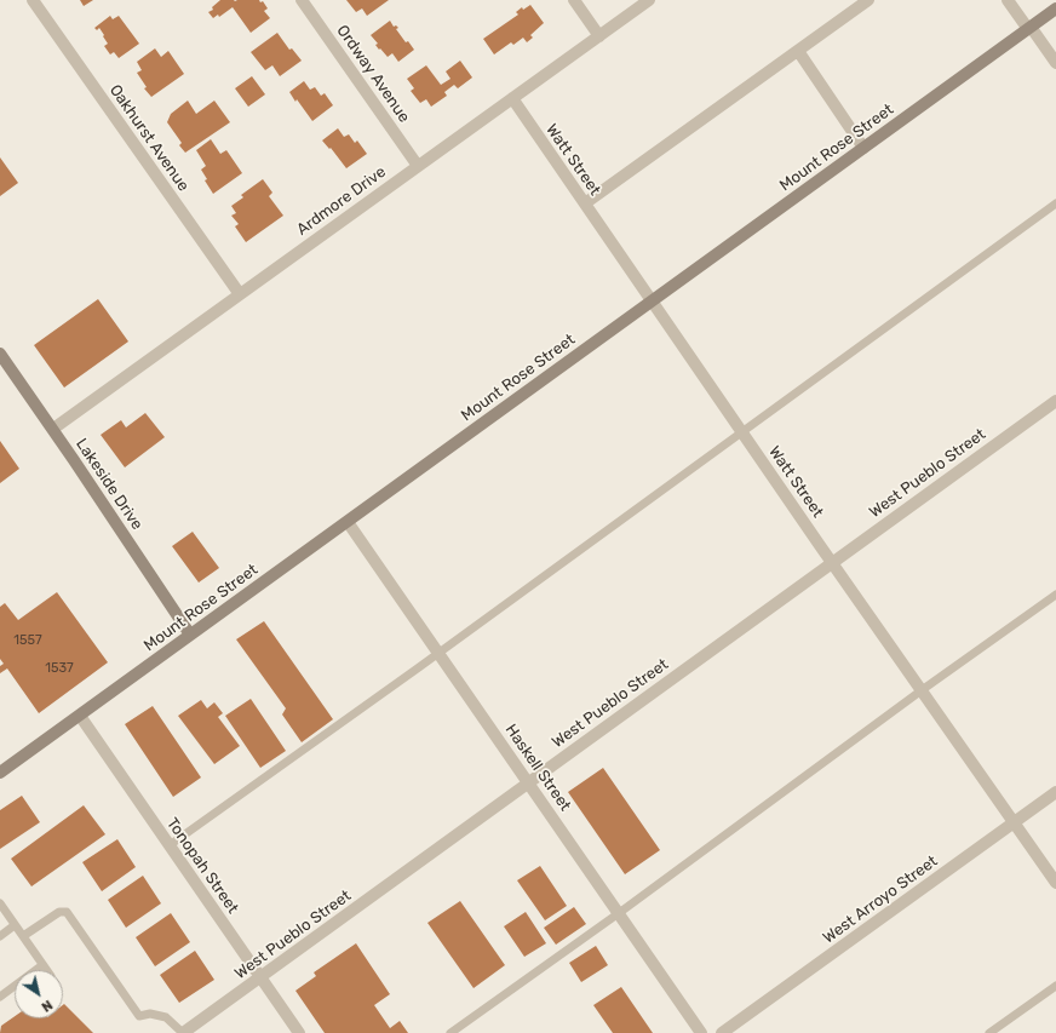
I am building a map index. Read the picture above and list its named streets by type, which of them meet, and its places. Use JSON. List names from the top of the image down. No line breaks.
{"streets":{"street":["Ordway Avenue","Oakhurst Avenue","Mount Rose Street","Watt Street","Ardmore Drive","West Pueblo Street","Lakeside Drive","Haskell Street","Tonopah Street","West Arroyo Street"]},"crossings":[["Ordway Avenue","Ardmore Drive"],["Oakhurst Avenue","Ardmore Drive"],["Mount Rose Street","Watt Street"],["Mount Rose Street","Lakeside Drive"],["Mount Rose Street","Haskell Street"],["Mount Rose Street","Tonopah Street"],["Watt Street","Ardmore Drive"],["Watt Street","West Pueblo Street"],["Watt Street","West Arroyo Street"],["Ardmore Drive","Lakeside Drive"],["West Pueblo Street","Haskell Street"],["West Pueblo Street","Tonopah Street"]],"house_numbers":["1557","1537"],"north":"bottom right"}
